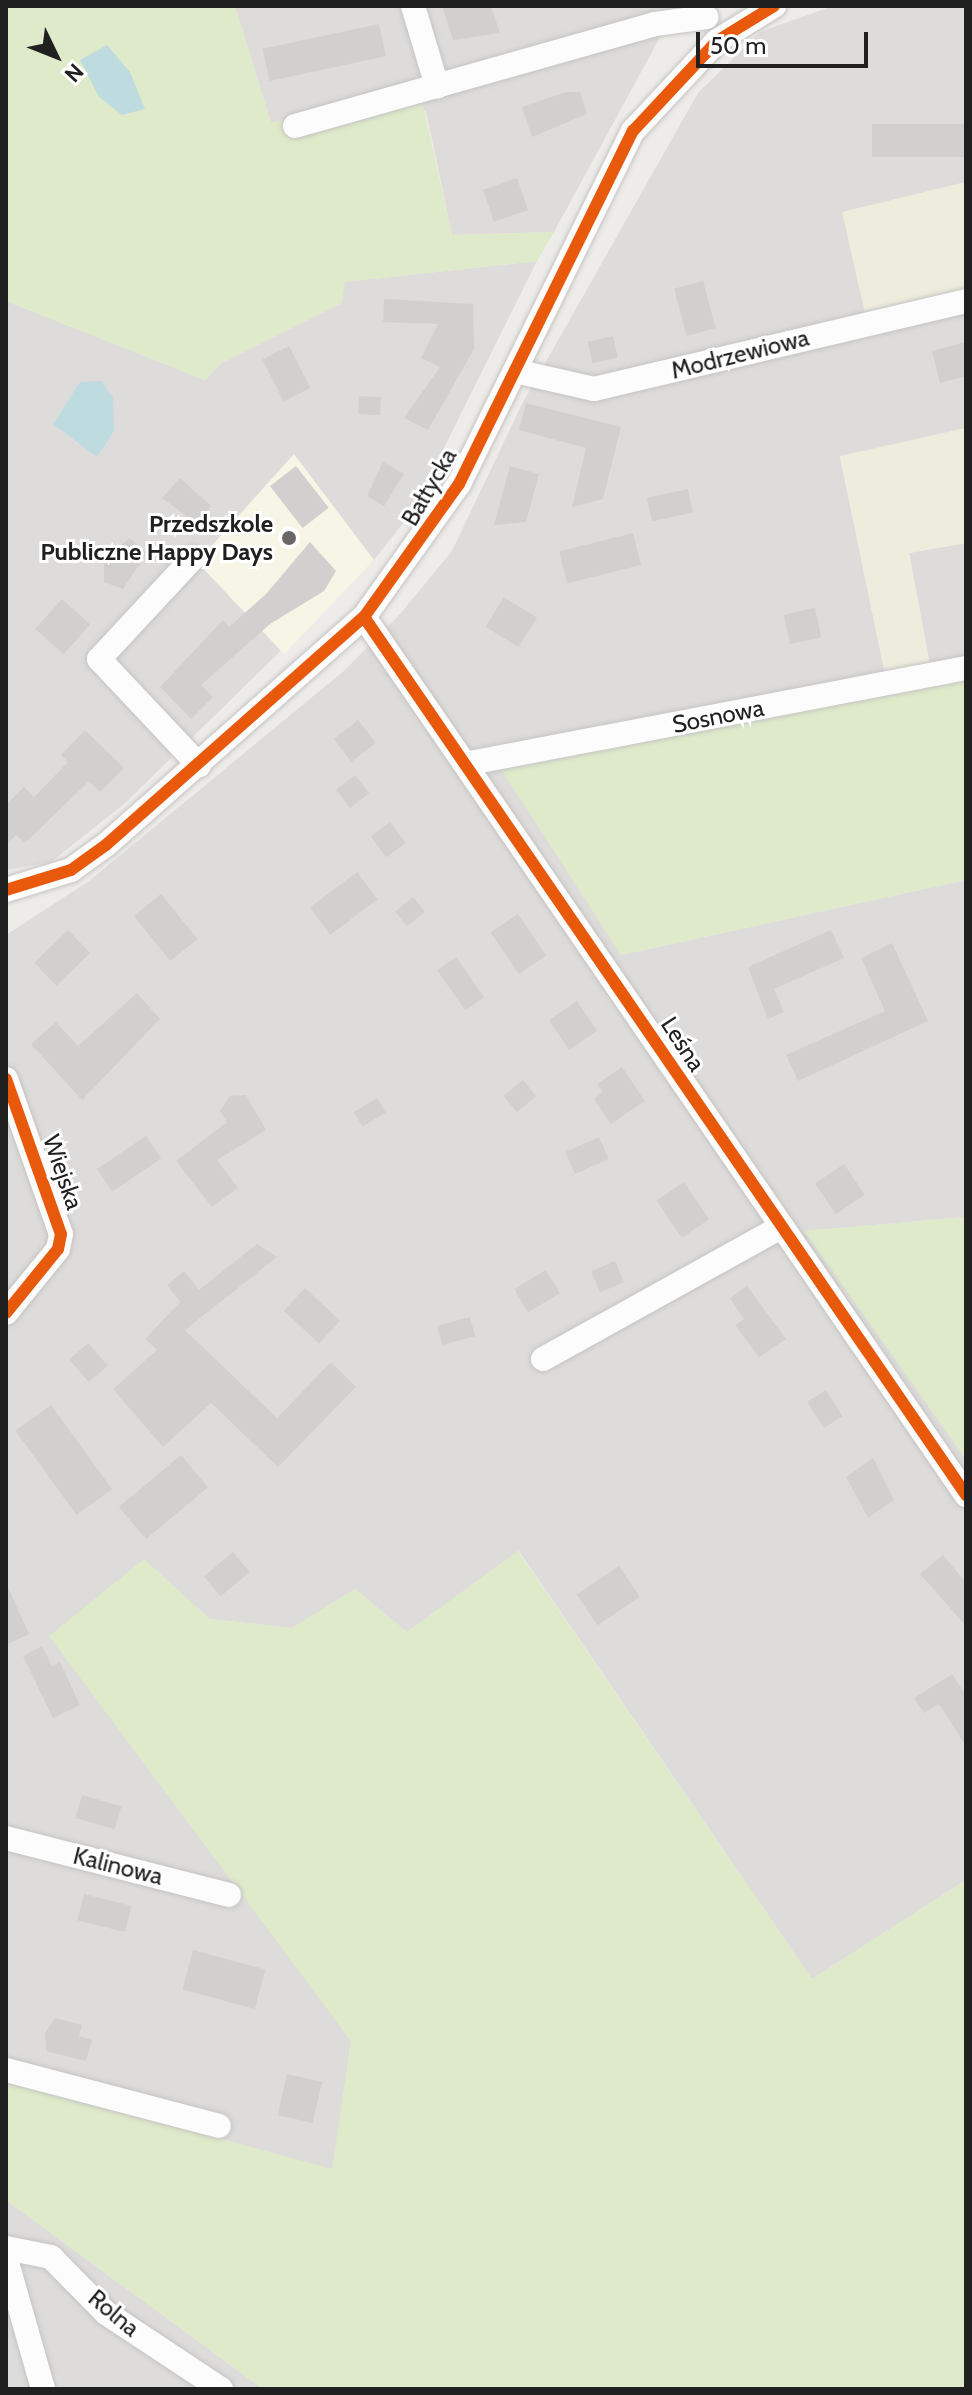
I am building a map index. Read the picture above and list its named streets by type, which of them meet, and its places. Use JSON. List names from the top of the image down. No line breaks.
{"streets":{"street":["Modrzewiowa","Bałtycka","Sosnowa","Leśna","Wiejska","Kalinowa","Rolna"]},"crossings":[["Modrzewiowa","Bałtycka"],["Bałtycka","Leśna"],["Sosnowa","Leśna"]],"places":["Przedszkole Publiczne Happy Days"],"scale_bar":"50 m","north":"bottom right"}
